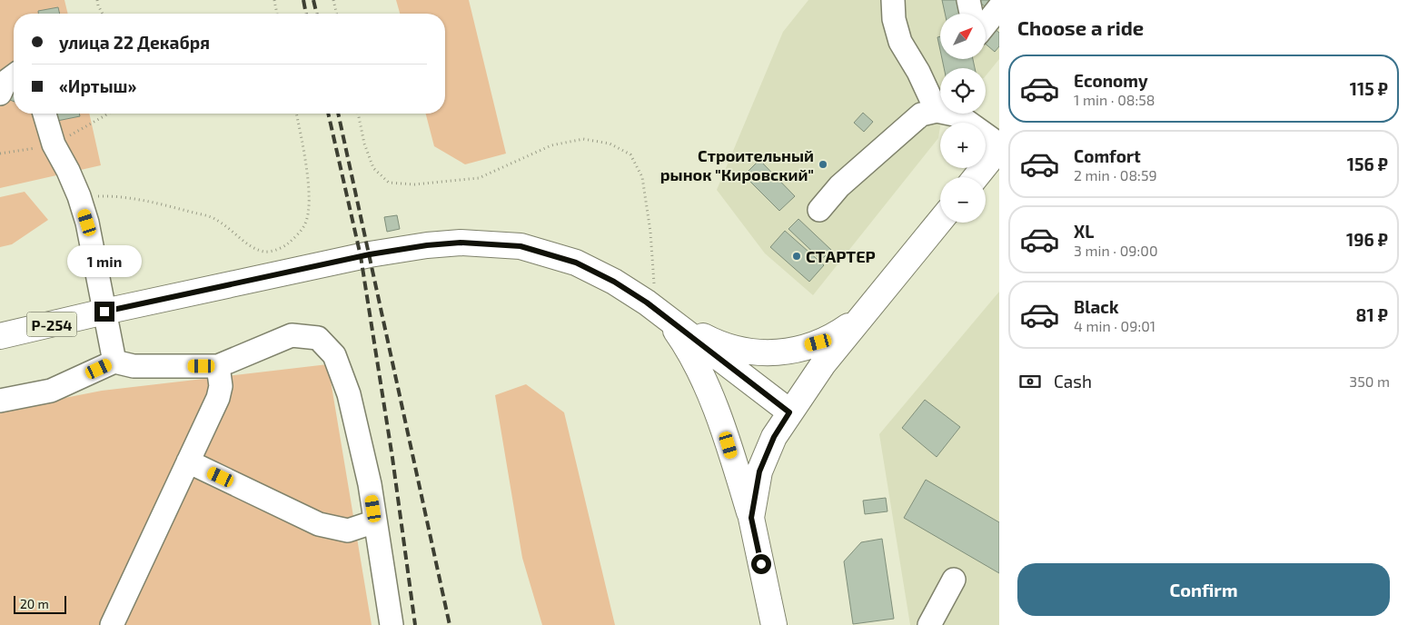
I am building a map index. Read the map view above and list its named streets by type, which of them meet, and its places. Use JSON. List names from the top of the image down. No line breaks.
{"streets":{"main road":["Р-254"]},"places":["Строительный рынок \"Кировский\"","СТАРТЕР"],"scale_bar":"20 m","north":"top right","page":{"heading":"Choose a ride","map_buttons":["+","−"],"banner":["улица 22 Декабря","«Иртыш»"],"list":[{"name":"Economy","note":"1 min · 08:58","value":"115 ₽"},{"name":"Comfort","note":"2 min · 08:59","value":"156 ₽"},{"name":"XL","note":"3 min · 09:00","value":"196 ₽"},{"name":"Black","note":"4 min · 09:01","value":"81 ₽"}],"bubble":"1 min","pay":["Cash","350 m"],"buttons":"Confirm","scale":"20 m"}}
